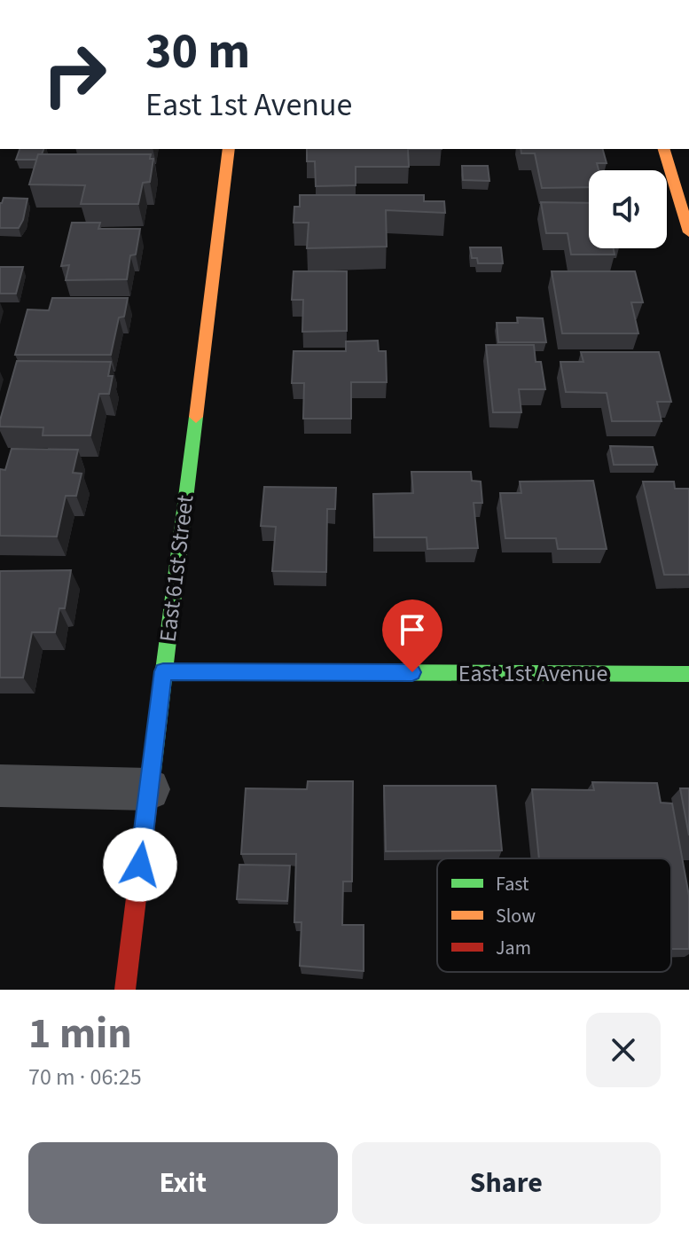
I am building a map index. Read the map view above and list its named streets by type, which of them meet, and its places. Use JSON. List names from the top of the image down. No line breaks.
{"streets":{"street":["East 61st Street","East 1st Avenue"]},"crossings":[["East 61st Street","East 1st Avenue"]],"legend":["Fast","Slow","Jam"],"page":{"turn":["30 m","East 1st Avenue"],"heading":["1 min","70 m · 06:25"],"buttons":["Exit","Share"]}}
